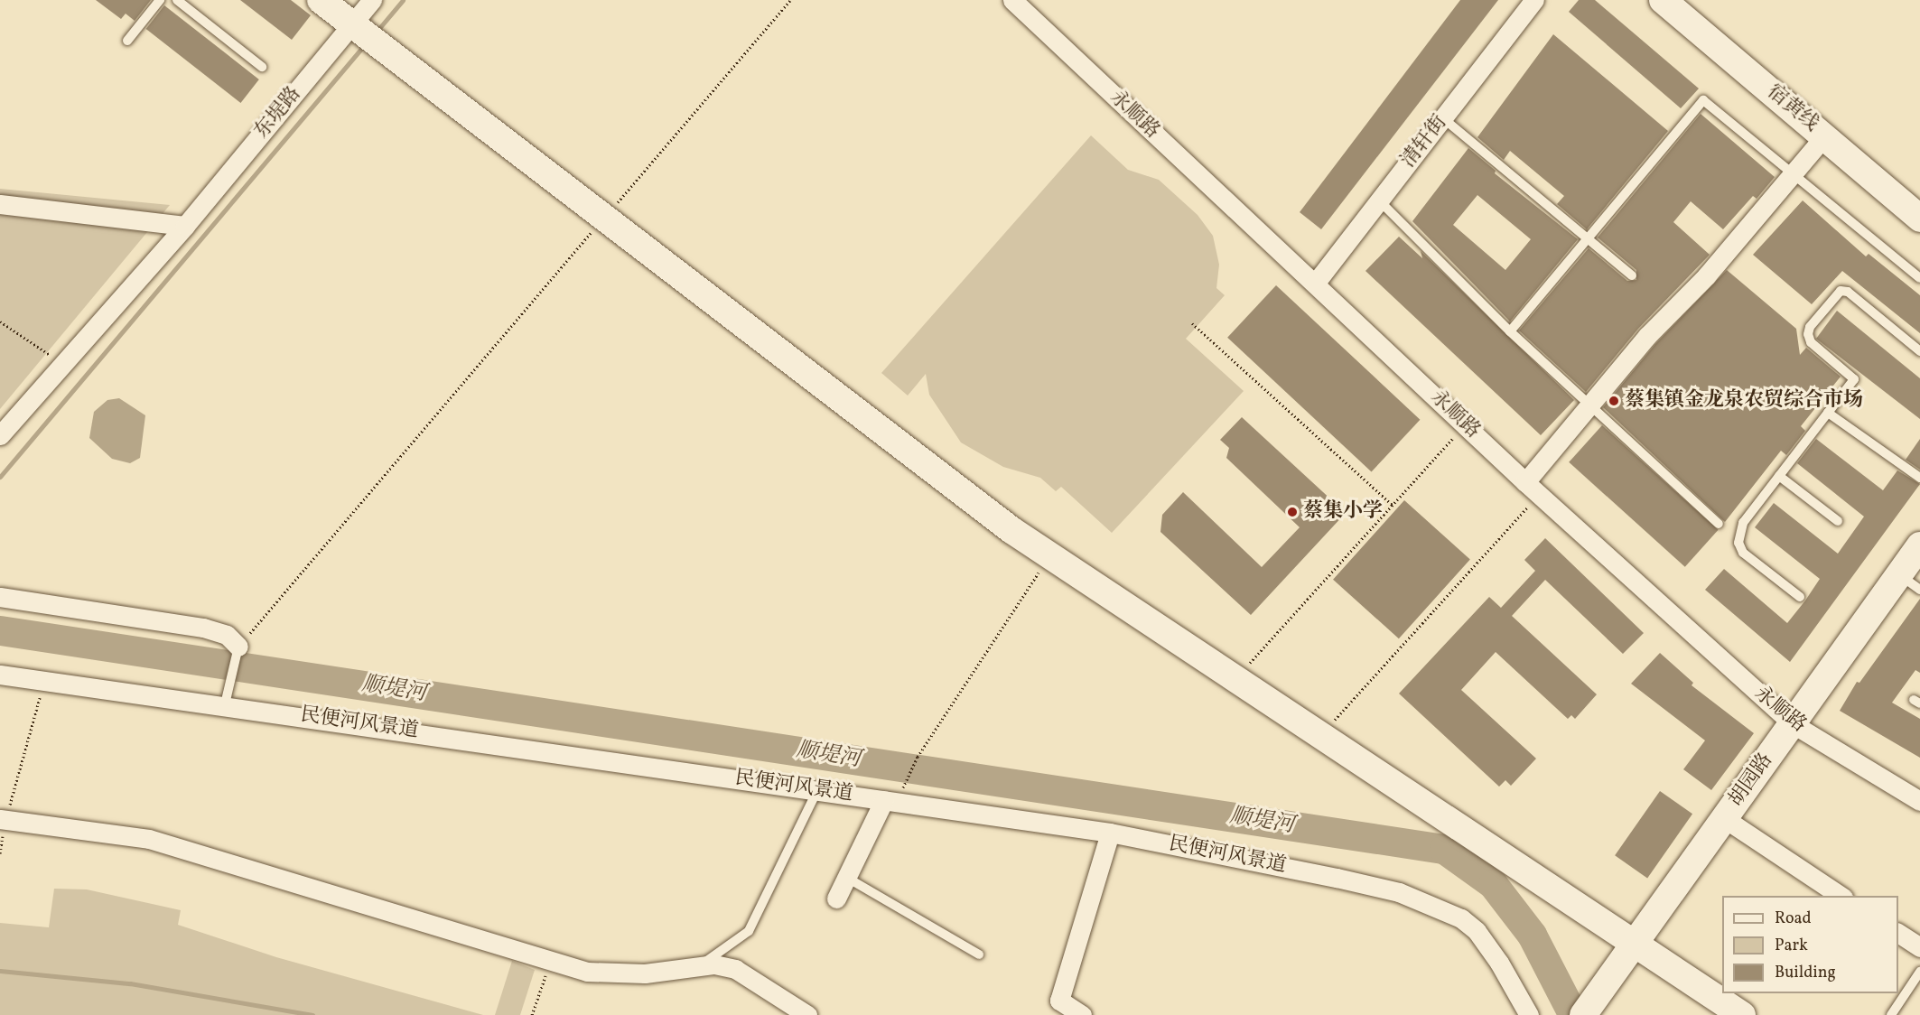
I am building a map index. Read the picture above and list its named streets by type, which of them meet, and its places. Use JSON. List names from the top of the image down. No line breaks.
{"streets":{"street":["宿黄线","东堤路","永顺路","清轩街","民便河风景道","胡园路"]},"crossings":[["永顺路","清轩街"],["永顺路","胡园路"]],"water":["顺堤河"],"places":["蔡集镇金龙泉农贸综合市场","蔡集小学"],"legend":["Road","Park","Building"]}
